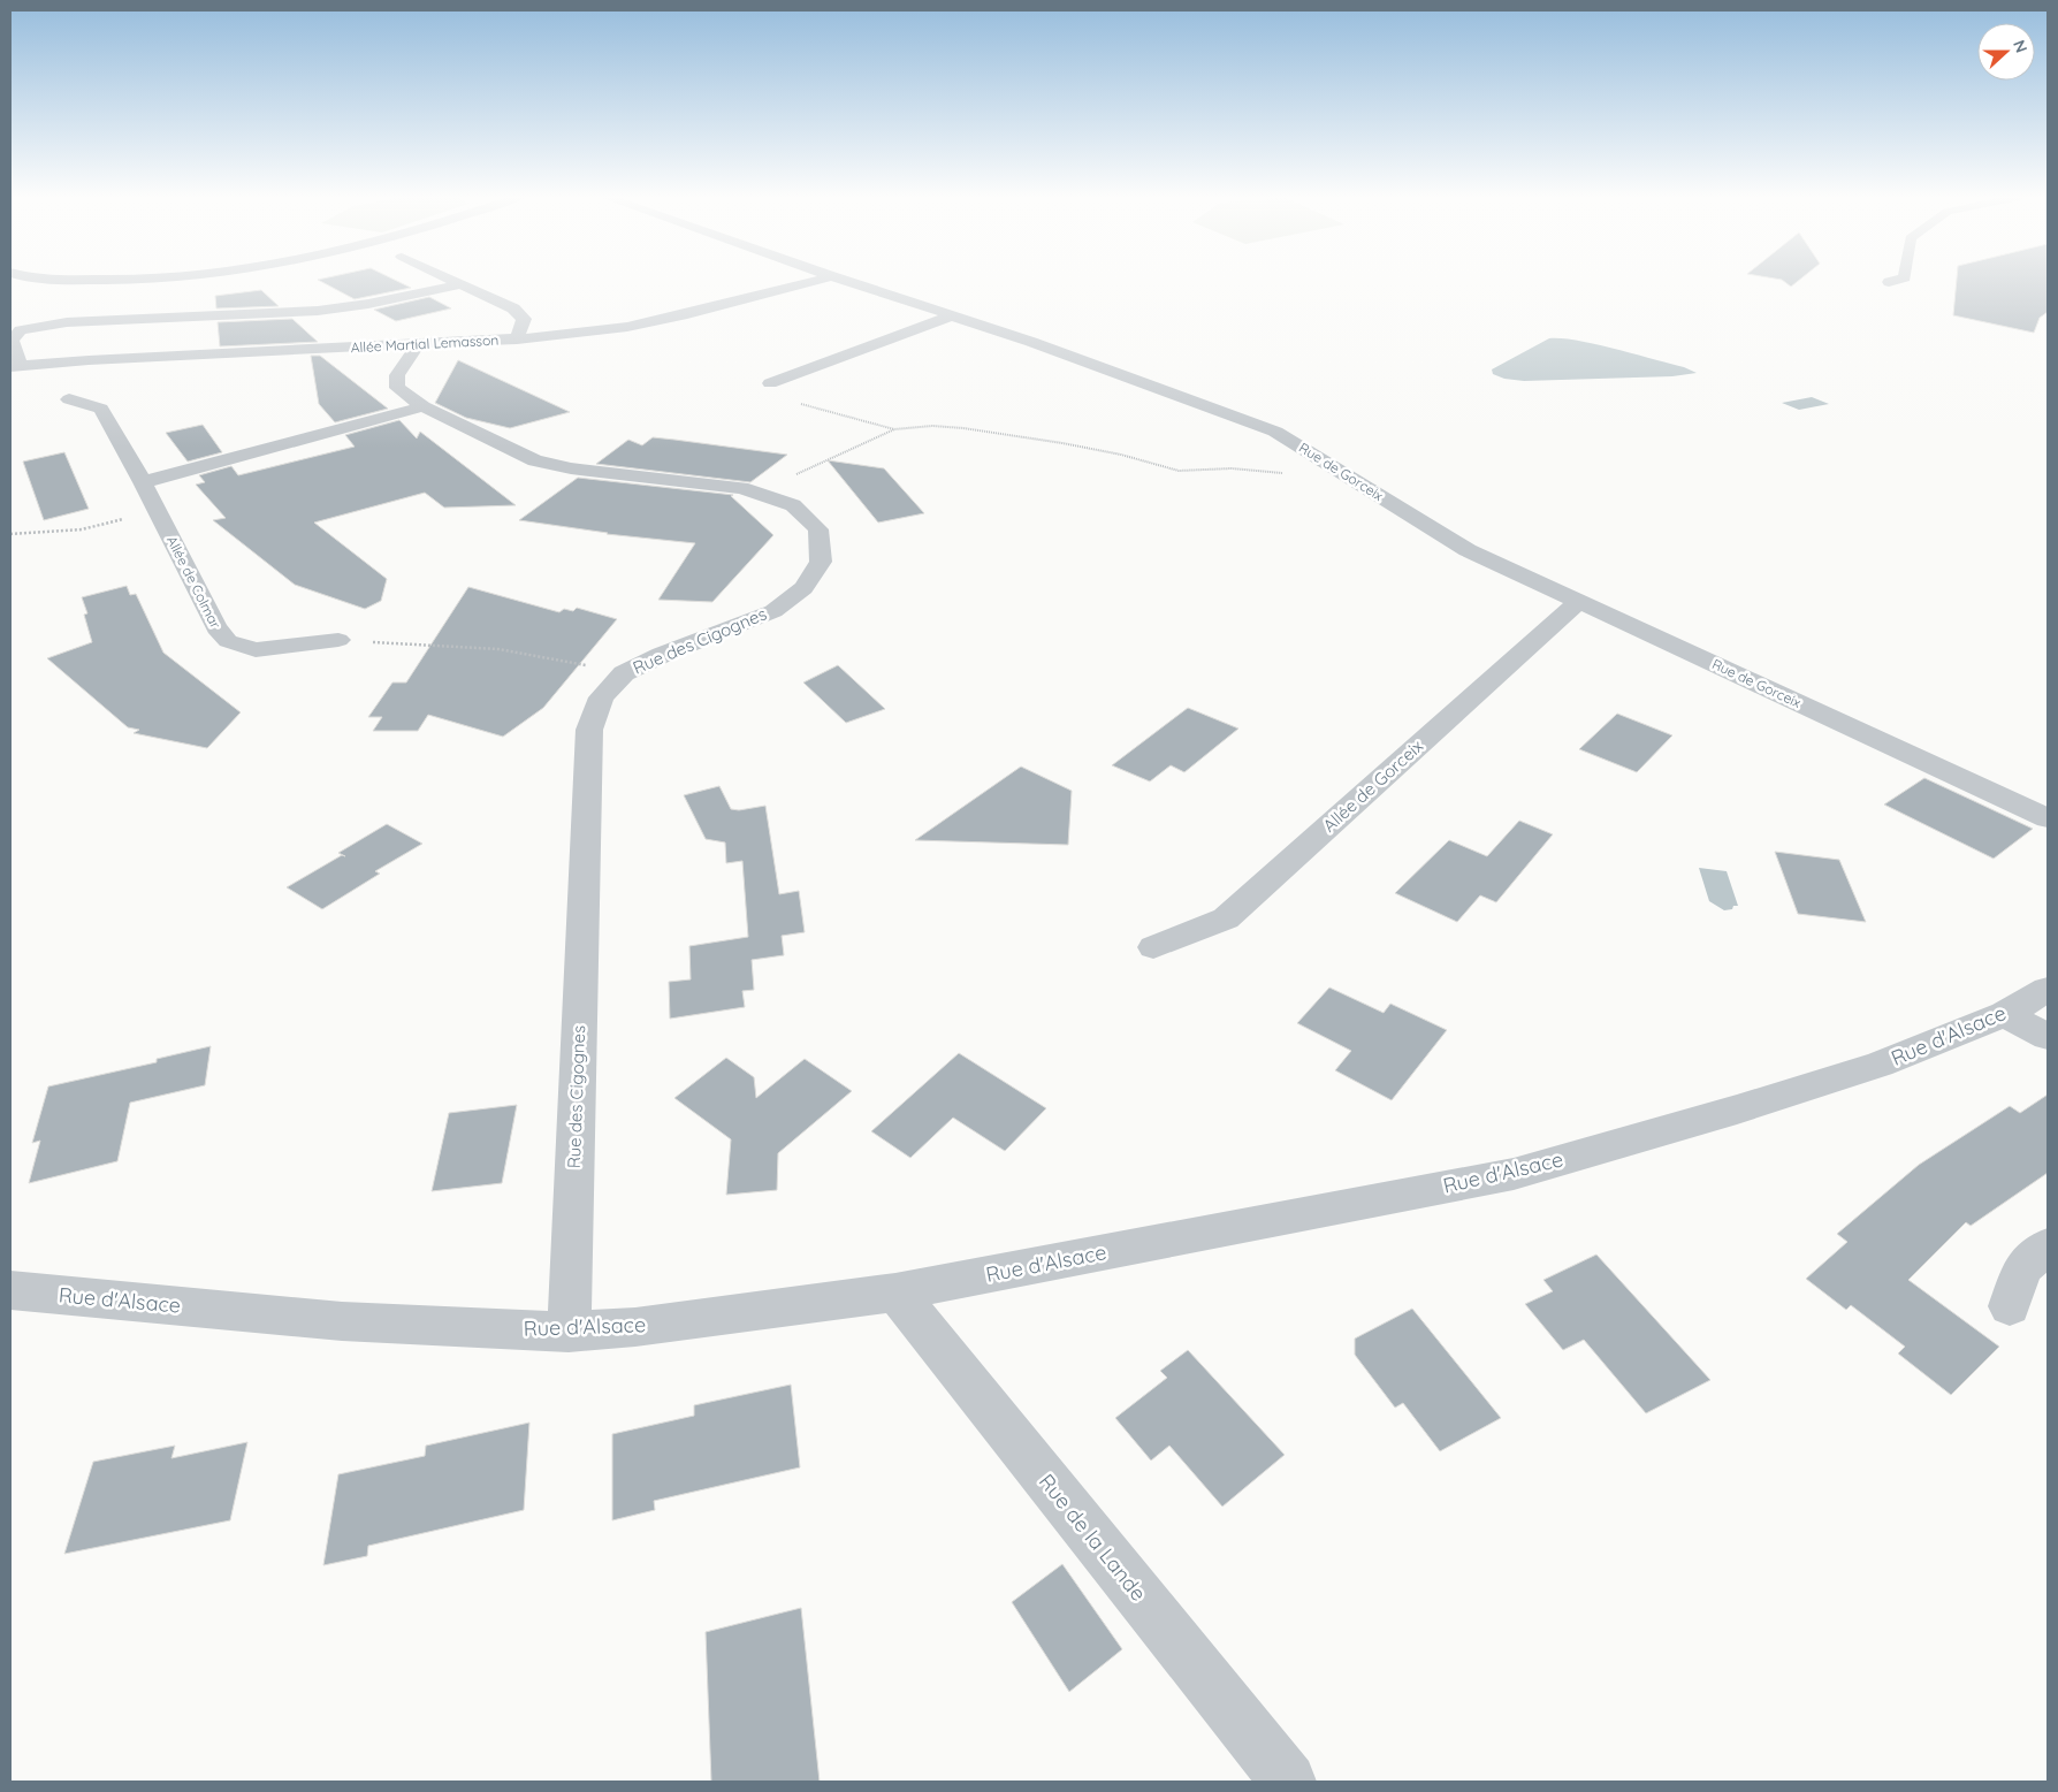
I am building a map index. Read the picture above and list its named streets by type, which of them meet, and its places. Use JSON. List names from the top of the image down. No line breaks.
{"streets":{"street":["Allée Martial Lemasson","Rue de Gorceix","Allée de Colmar","Rue des Cigognes","Allée de Gorceix","Rue d'Alsace","Rue de la Lande"]},"crossings":[["Allée Martial Lemasson","Rue des Cigognes"],["Rue de Gorceix","Allée de Gorceix"],["Rue des Cigognes","Rue d'Alsace"],["Rue d'Alsace","Rue de la Lande"]],"north":"right"}
